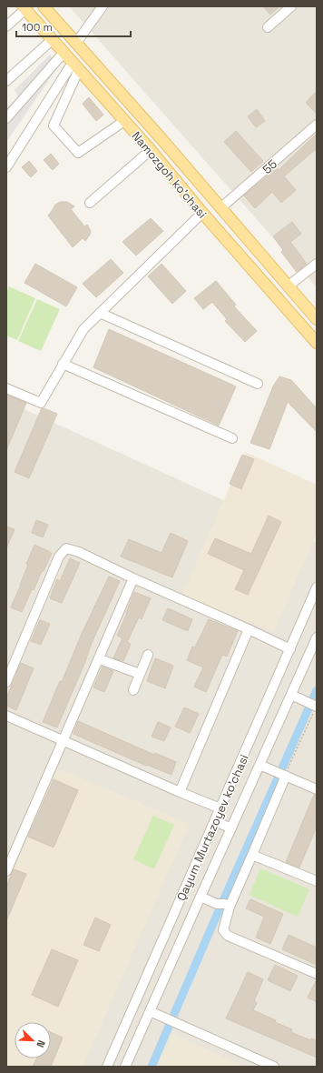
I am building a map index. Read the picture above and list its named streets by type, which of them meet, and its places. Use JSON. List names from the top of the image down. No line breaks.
{"streets":{"main road":["Namozgoh ko'chasi"],"street":["55","Qayum Murtazoyev ko'chasi"]},"crossings":[["55","Namozgoh ko'chasi"]],"scale_bar":"100 m","north":"bottom right"}
